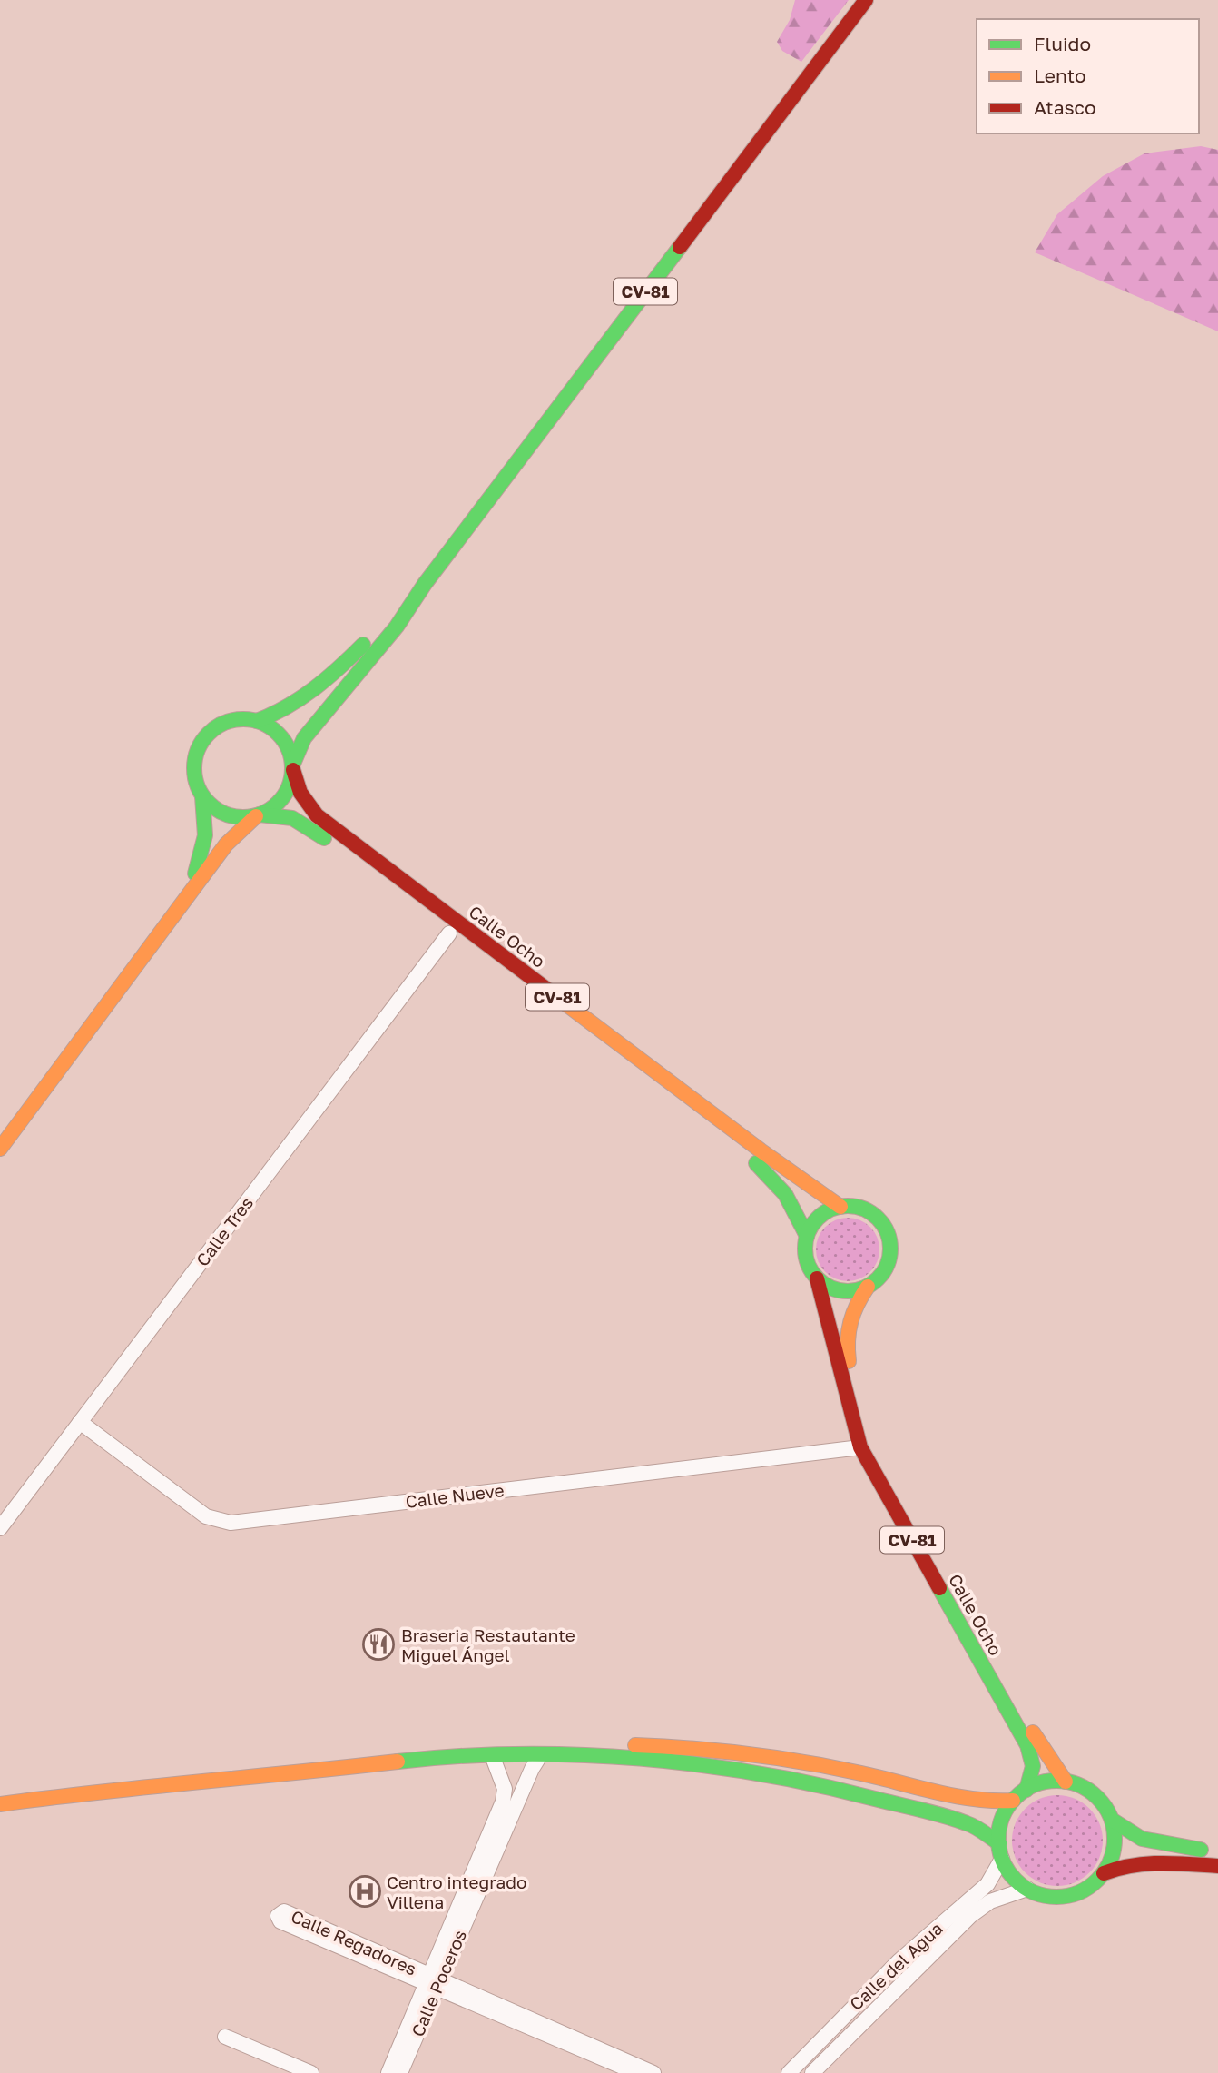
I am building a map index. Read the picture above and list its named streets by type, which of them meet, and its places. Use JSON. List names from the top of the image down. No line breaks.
{"streets":{"main road":["CV-81","Calle Ocho"],"street":["Calle Tres","Calle Nueve","Calle Regadores","Calle del Agua","Calle Poceros"]},"crossings":[["CV-81","Calle Ocho"],["Calle Ocho","Calle Tres"],["Calle Ocho","Calle Nueve"],["Calle Ocho","Calle del Agua"],["Calle Tres","Calle Nueve"],["Calle Regadores","Calle Poceros"]],"places":{"restaurant":["Braseria Restautante Miguel Ángel"],"hospital":["Centro integrado Villena"]},"legend":["Fluido","Lento","Atasco"]}
